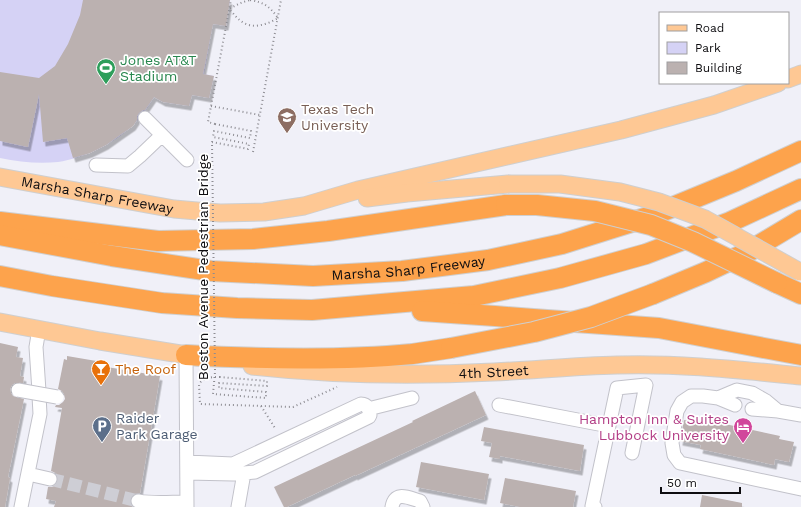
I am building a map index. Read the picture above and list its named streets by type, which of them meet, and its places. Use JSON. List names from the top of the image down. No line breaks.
{"streets":{"highway":["Marsha Sharp Freeway"],"main road":["4th Street"],"path":["Boston Avenue Pedestrian Bridge"]},"places":{"sports":["Jones AT&T Stadium"],"school or university":["Texas Tech University"],"bar":["The Roof"],"parking":["Raider Park Garage"],"hotel":["Hampton Inn & Suites Lubbock University"]},"legend":["Road","Park","Building"],"scale_bar":"50 m"}
